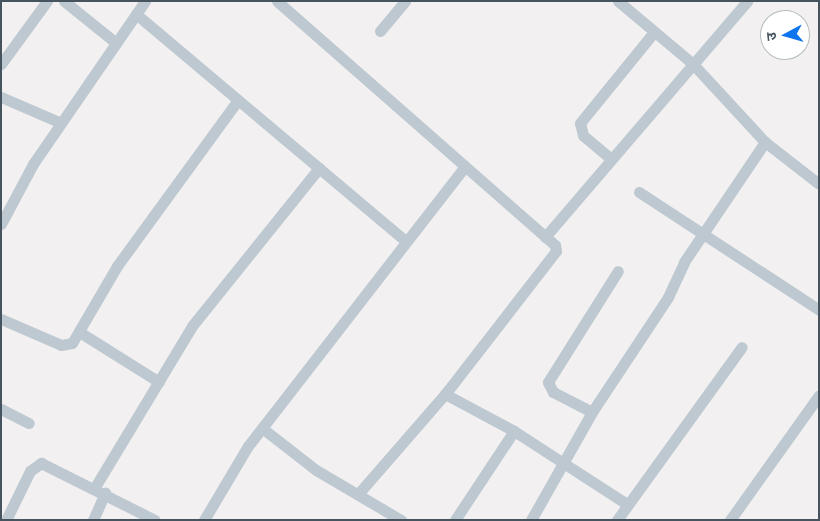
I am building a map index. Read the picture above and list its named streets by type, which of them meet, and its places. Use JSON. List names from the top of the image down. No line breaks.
{"north":"left"}
